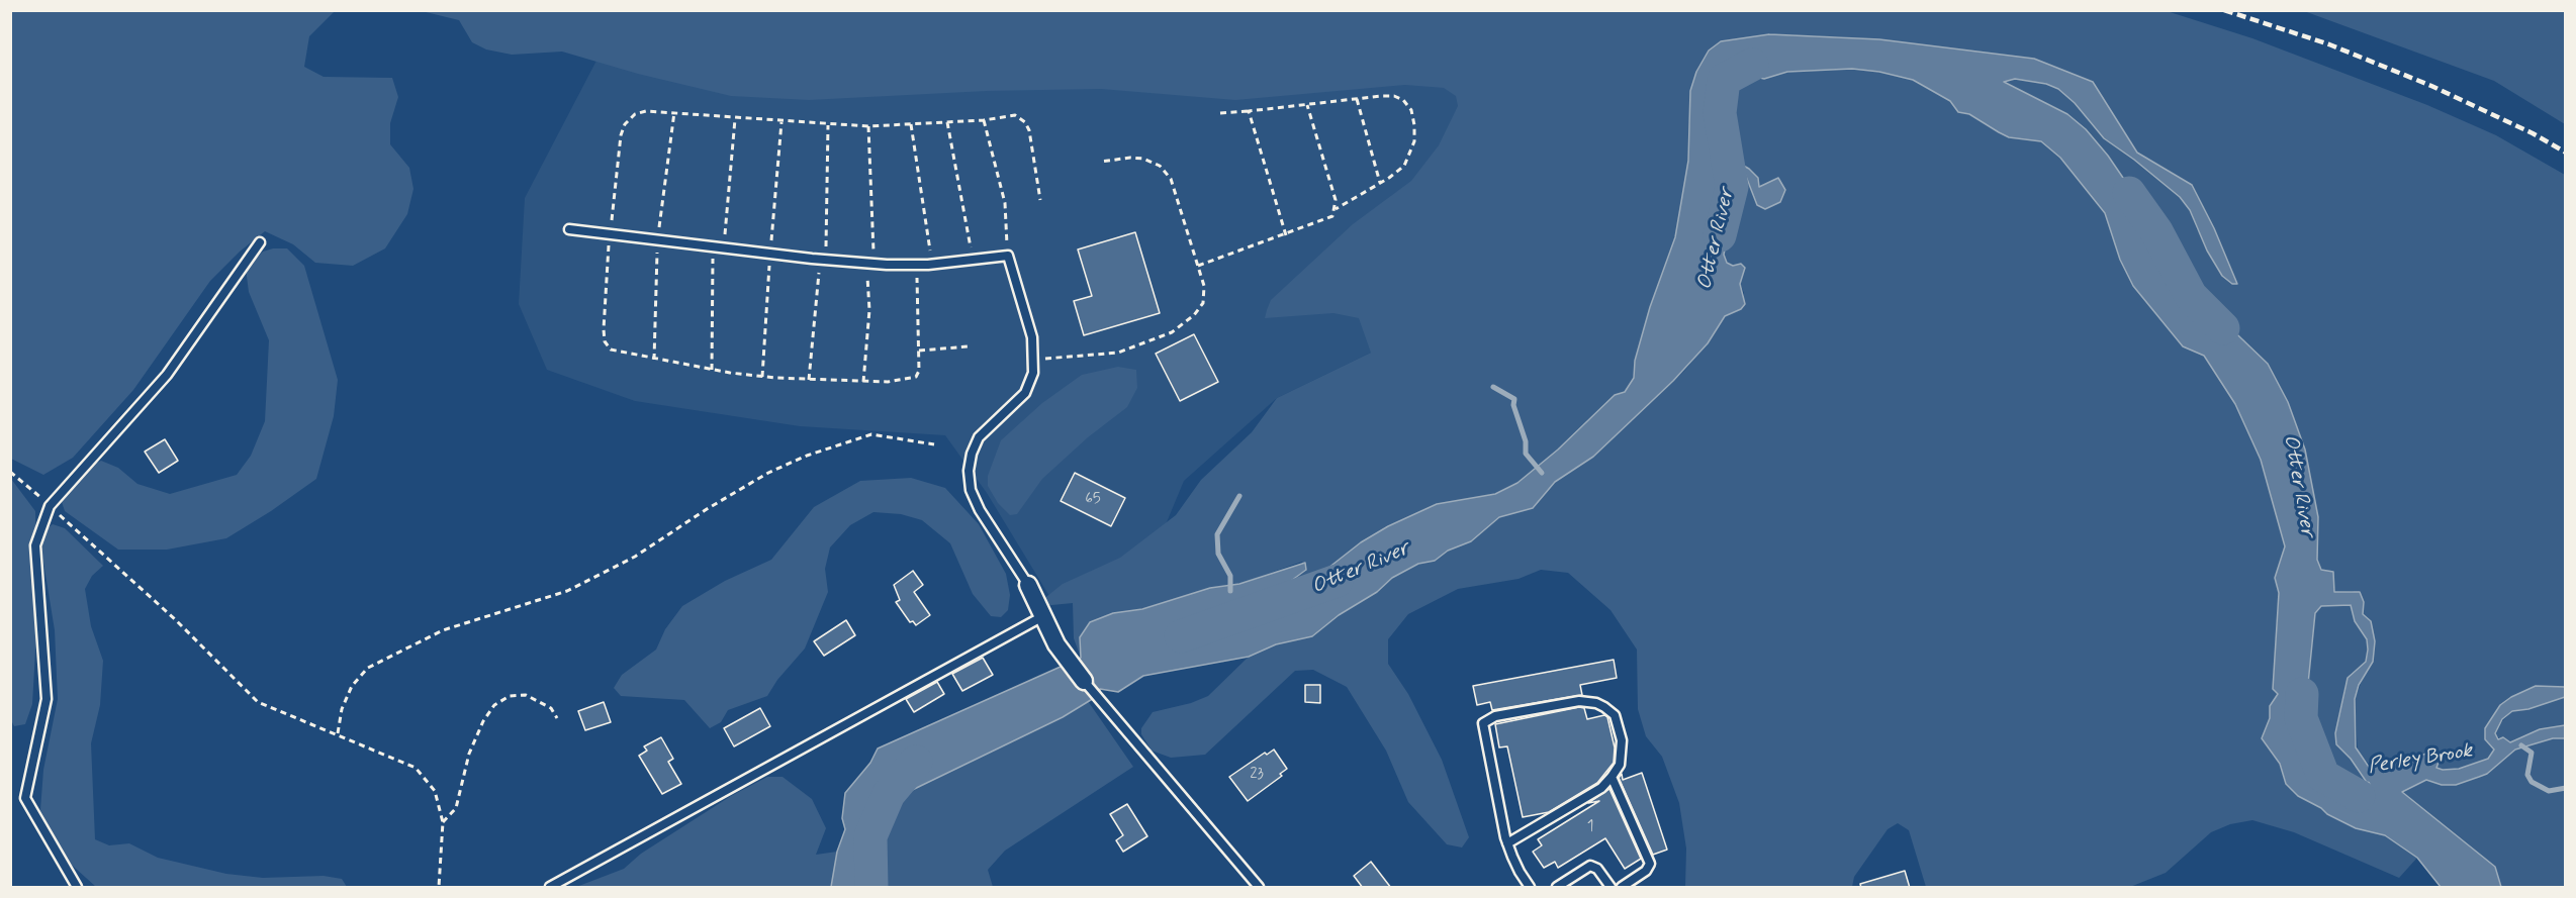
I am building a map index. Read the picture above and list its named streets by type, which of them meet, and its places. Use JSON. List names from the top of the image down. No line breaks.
{"water":["Otter River","Perley Brook"],"house_numbers":["65","23","1"]}
